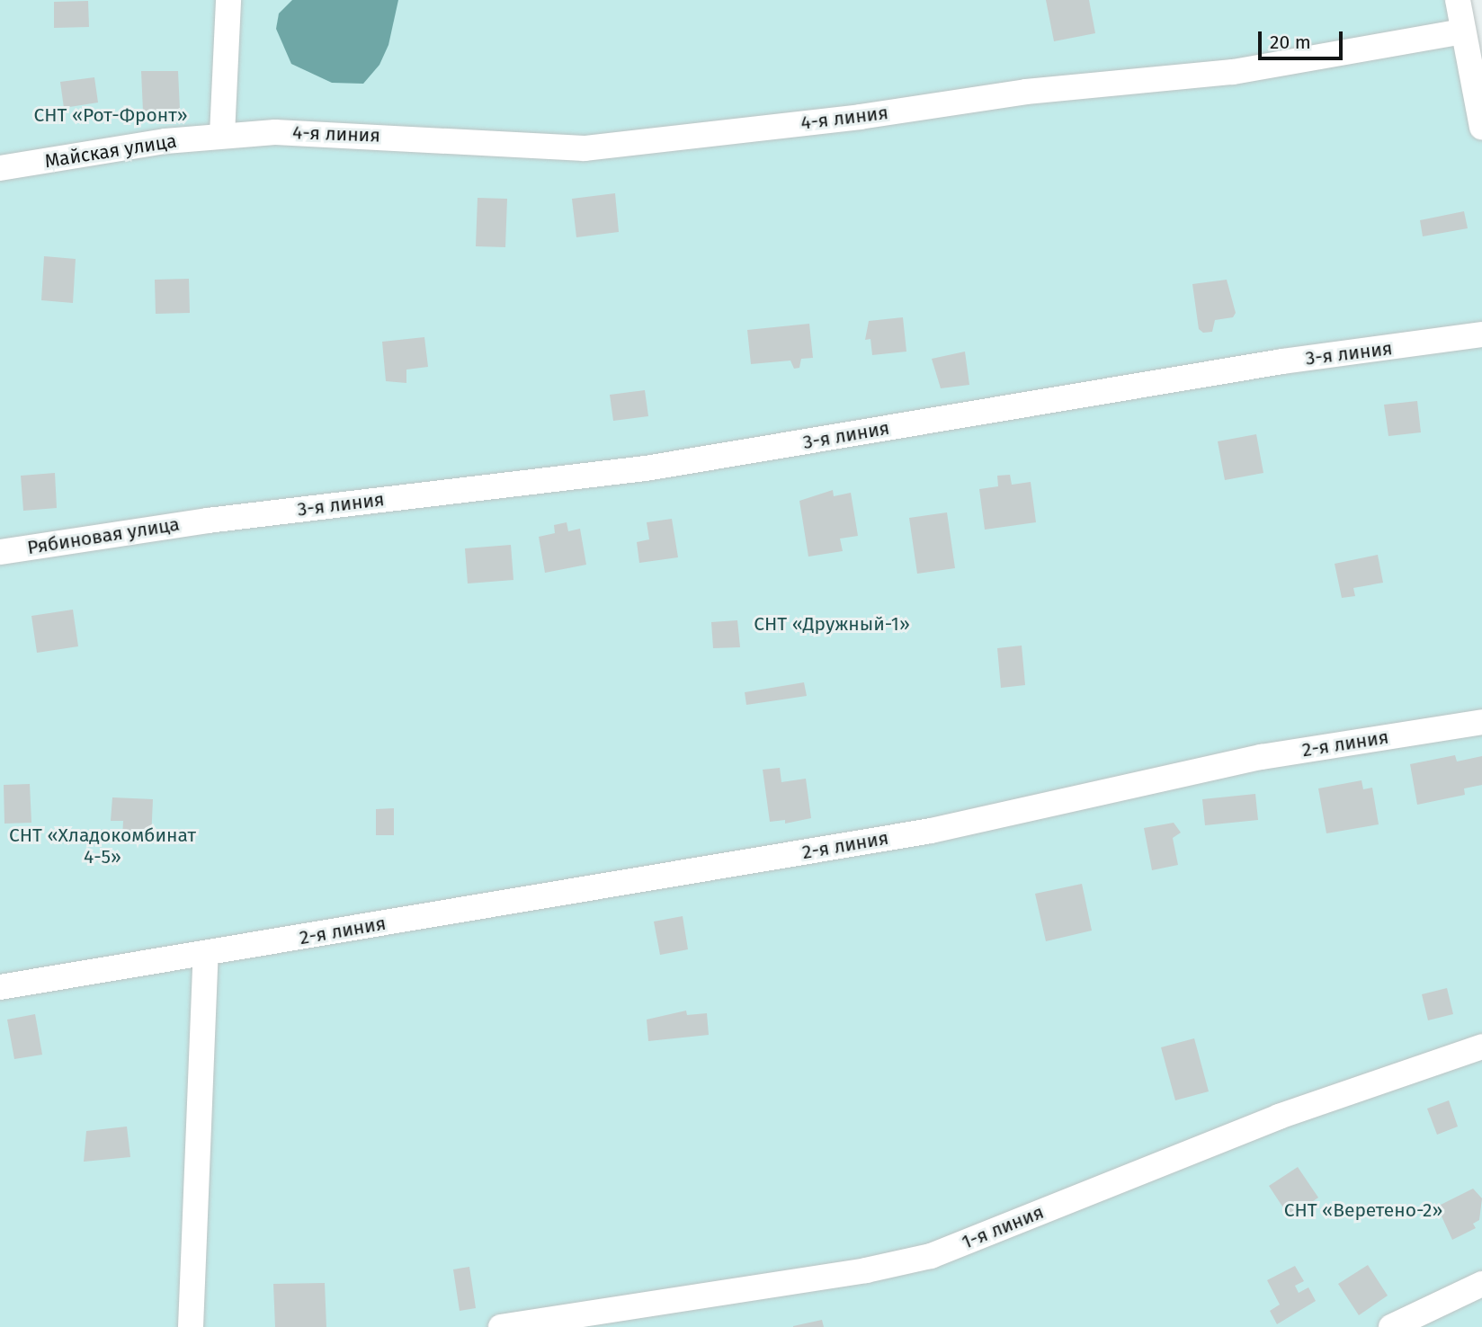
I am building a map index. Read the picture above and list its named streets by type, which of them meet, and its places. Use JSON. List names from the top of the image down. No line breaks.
{"streets":{"street":["4-я линия","Майская улица","3-я линия","Рябиновая улица","2-я линия","1-я линия"]},"crossings":[["4-я линия","Майская улица"],["3-я линия","Рябиновая улица"]],"parks":["СНТ «Рот-Фронт»","СНТ «Дружный-1»","СНТ «Хладокомбинат 4-5»","СНТ «Веретено-2»"],"scale_bar":"20 m"}
